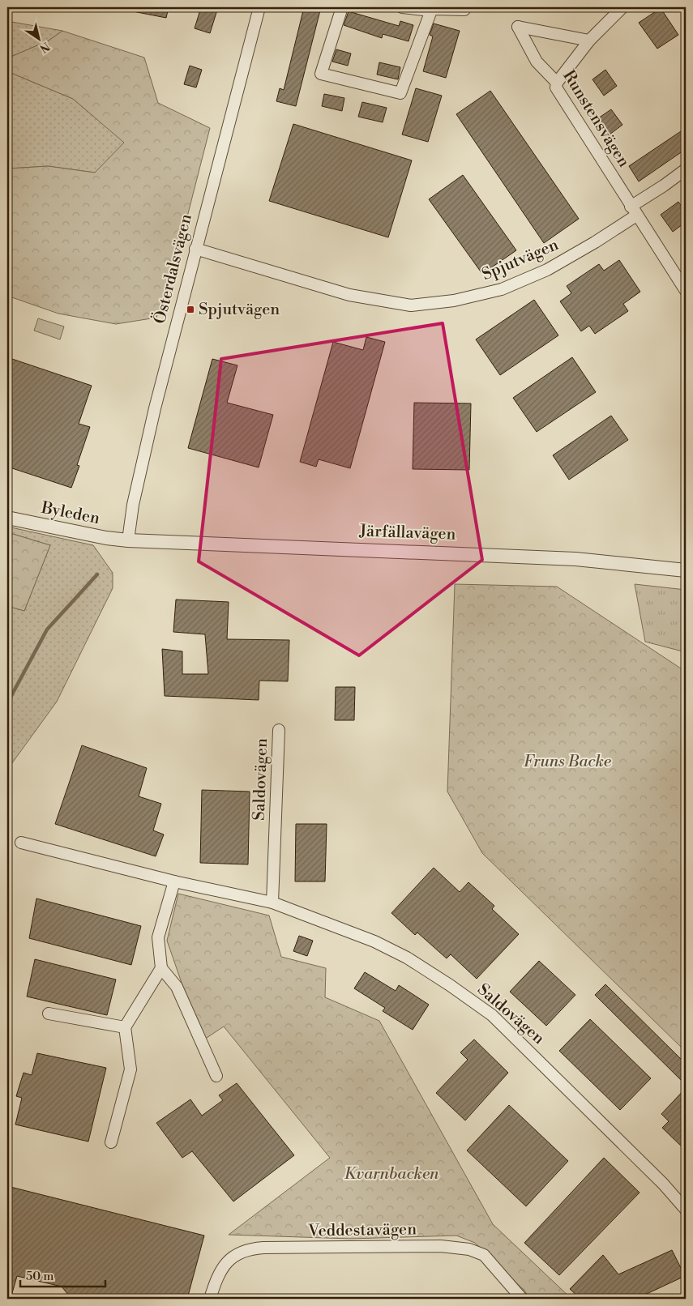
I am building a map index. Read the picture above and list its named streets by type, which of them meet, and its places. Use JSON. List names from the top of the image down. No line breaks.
{"streets":{"street":["Runstensvägen","Spjutvägen","Österdalsvägen","Byleden","Järfällavägen","Saldovägen","Veddestavägen"]},"crossings":[["Runstensvägen","Spjutvägen"],["Spjutvägen","Österdalsvägen"],["Österdalsvägen","Byleden"],["Österdalsvägen","Järfällavägen"],["Byleden","Järfällavägen"]],"parks":["Fruns Backe","Kvarnbacken"],"places":{"transit":["Spjutvägen"]},"scale_bar":"50 m","north":"bottom right"}
